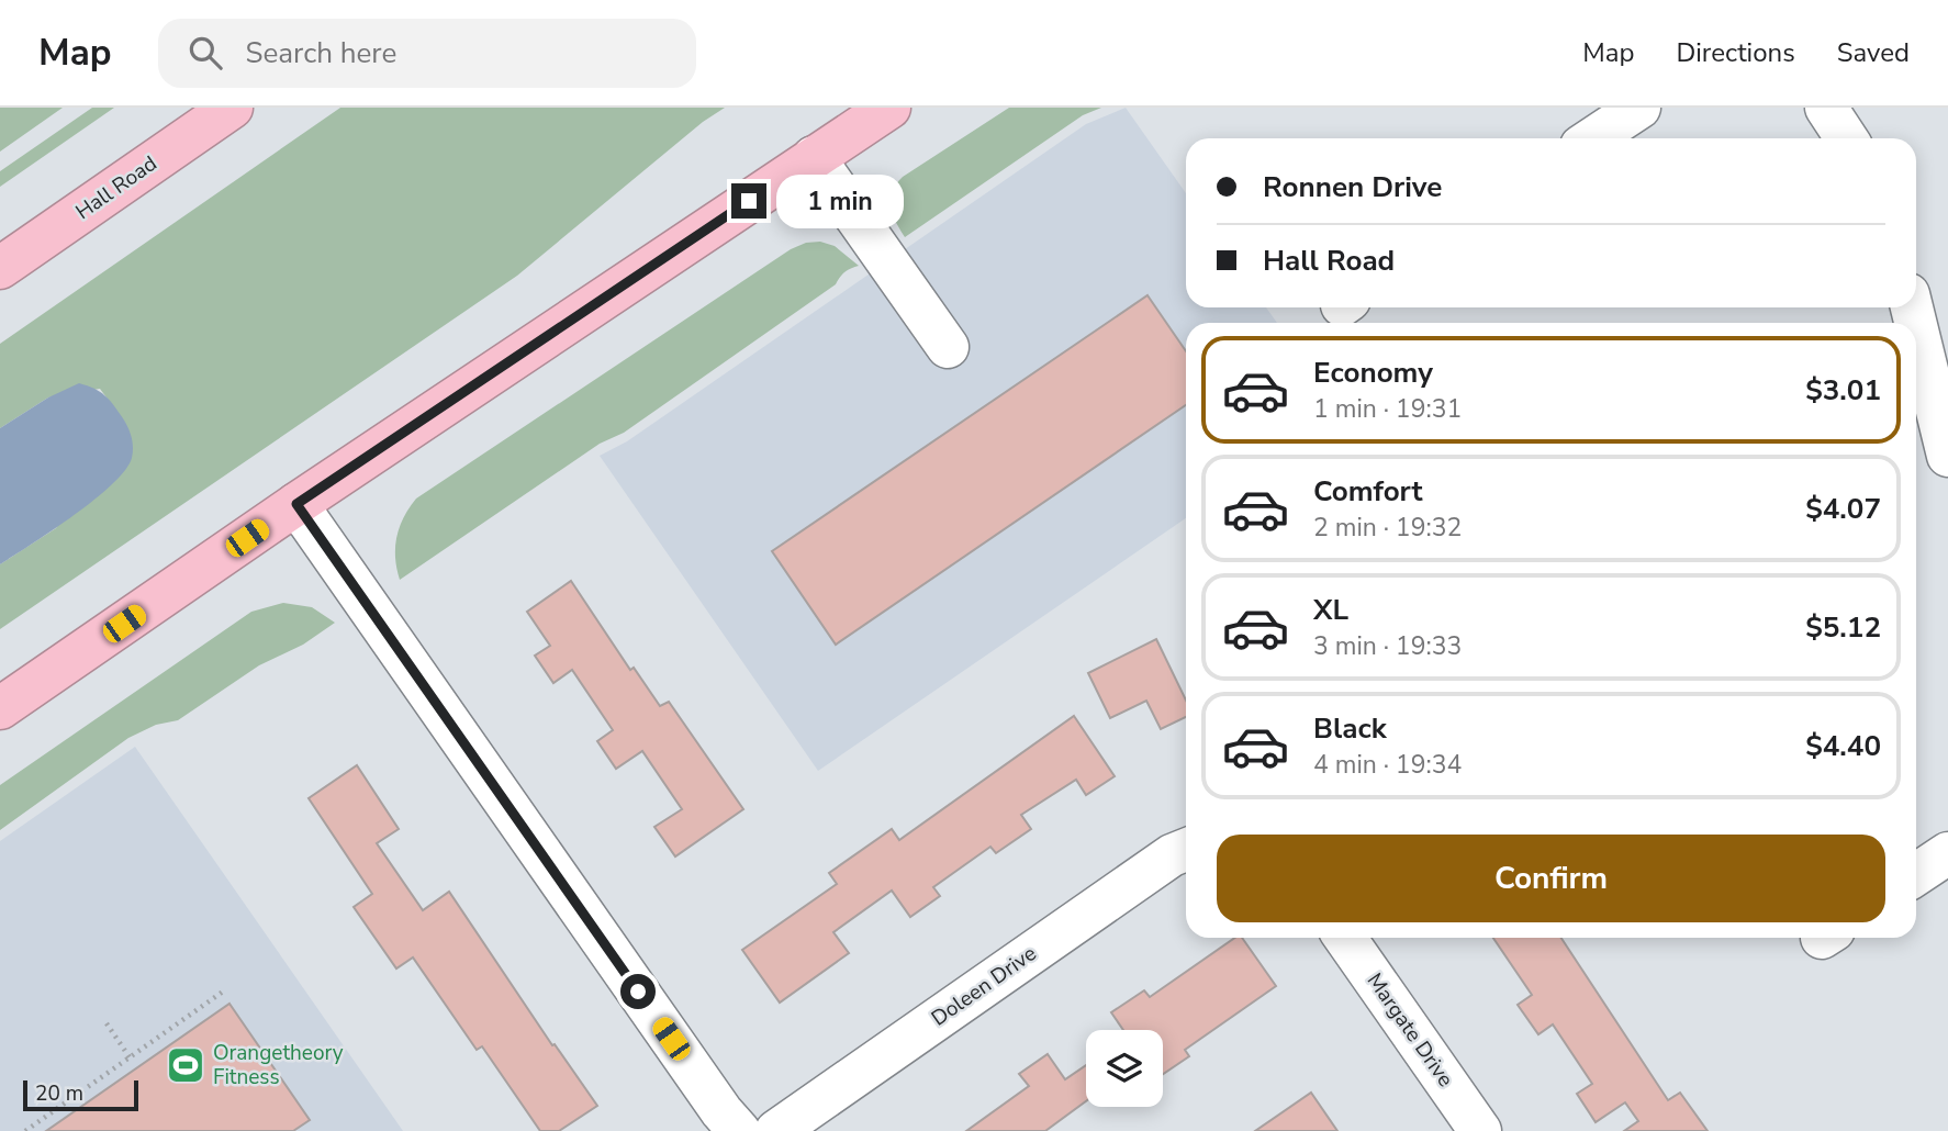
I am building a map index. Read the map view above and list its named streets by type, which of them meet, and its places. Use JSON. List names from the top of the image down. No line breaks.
{"streets":{"highway":["Hall Road"],"street":["Doleen Drive","Margate Drive"]},"places":{"sports":["Orangetheory Fitness"]},"scale_bar":"20 m","page":{"header":"Map","search":"Search here","nav":["Map","Directions","Saved"],"banner":["Ronnen Drive","Hall Road"],"bubble":"1 min","list":[{"name":"Economy","note":"1 min · 19:31","value":"$3.01"},{"name":"Comfort","note":"2 min · 19:32","value":"$4.07"},{"name":"XL","note":"3 min · 19:33","value":"$5.12"},{"name":"Black","note":"4 min · 19:34","value":"$4.40"}],"buttons":"Confirm","scale":"20 m"}}
